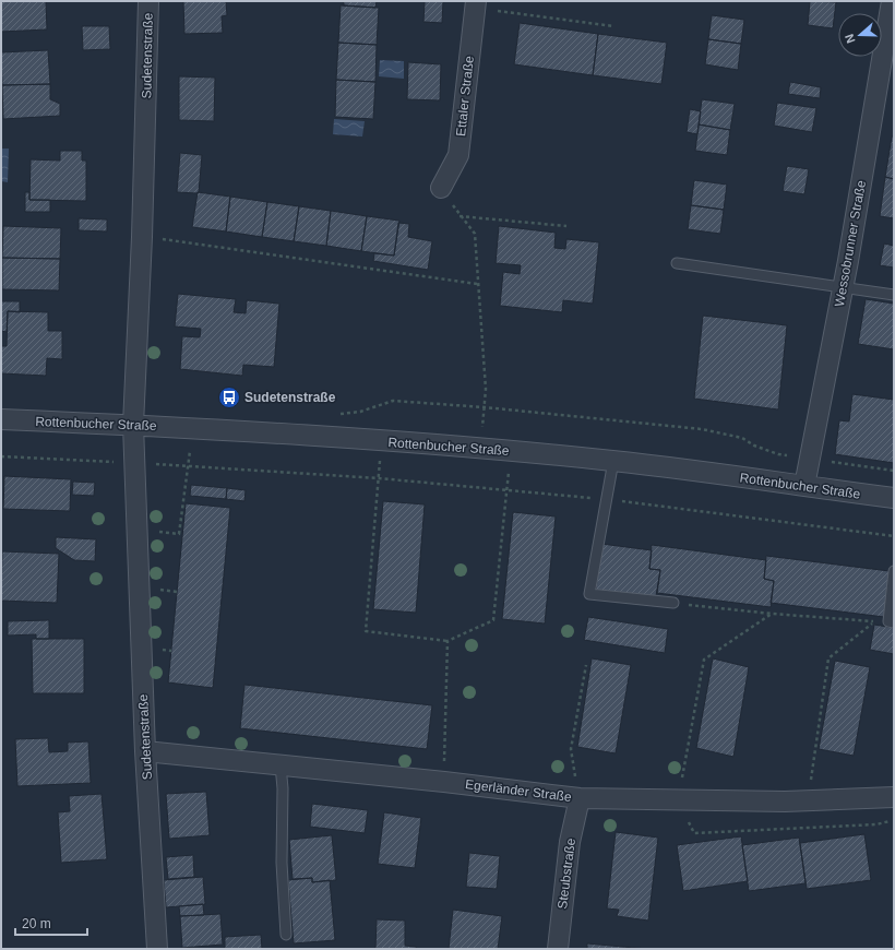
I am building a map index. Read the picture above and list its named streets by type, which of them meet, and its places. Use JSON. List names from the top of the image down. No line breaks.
{"streets":{"street":["Sudetenstraße","Ettaler Straße","Wessobrunner Straße","Rottenbucher Straße","Egerländer Straße","Steubstraße"]},"crossings":[["Sudetenstraße","Rottenbucher Straße"],["Sudetenstraße","Egerländer Straße"],["Wessobrunner Straße","Rottenbucher Straße"],["Egerländer Straße","Steubstraße"]],"places":{"bus stop":["Sudetenstraße"]},"scale_bar":"20 m","north":"left"}
